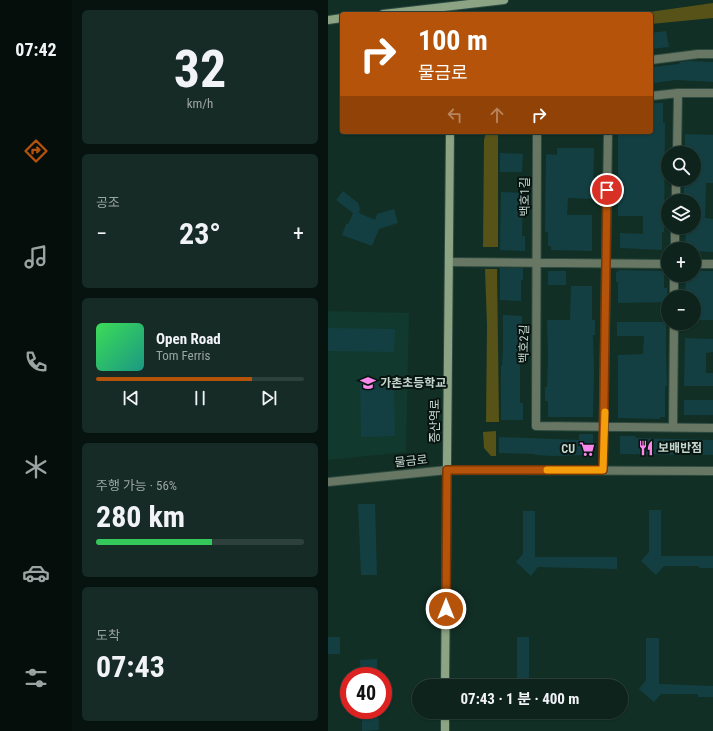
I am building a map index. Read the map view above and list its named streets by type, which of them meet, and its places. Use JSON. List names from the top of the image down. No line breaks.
{"streets":{"street":["백호1길","백호2길","증산역로","물금로"]},"crossings":[["백호1길","백호2길"],["증산역로","물금로"]],"places":{"school or university":["가촌초등학교"],"restaurant":["보배반점"],"supermarket":["CU"]},"page":{"tabs":"07:42","tile":[["32","km/h"],"공조",["주행 가능 · 56%","280 km"],["도착","07:43"]],"turn":["100 m","물금로"],"map_buttons":["+","−"],"heat":["−","23°","+"],"song":["Open Road","Tom Ferris"],"limit":"40","trip":"07:43 · 1 분 · 400 m"}}
